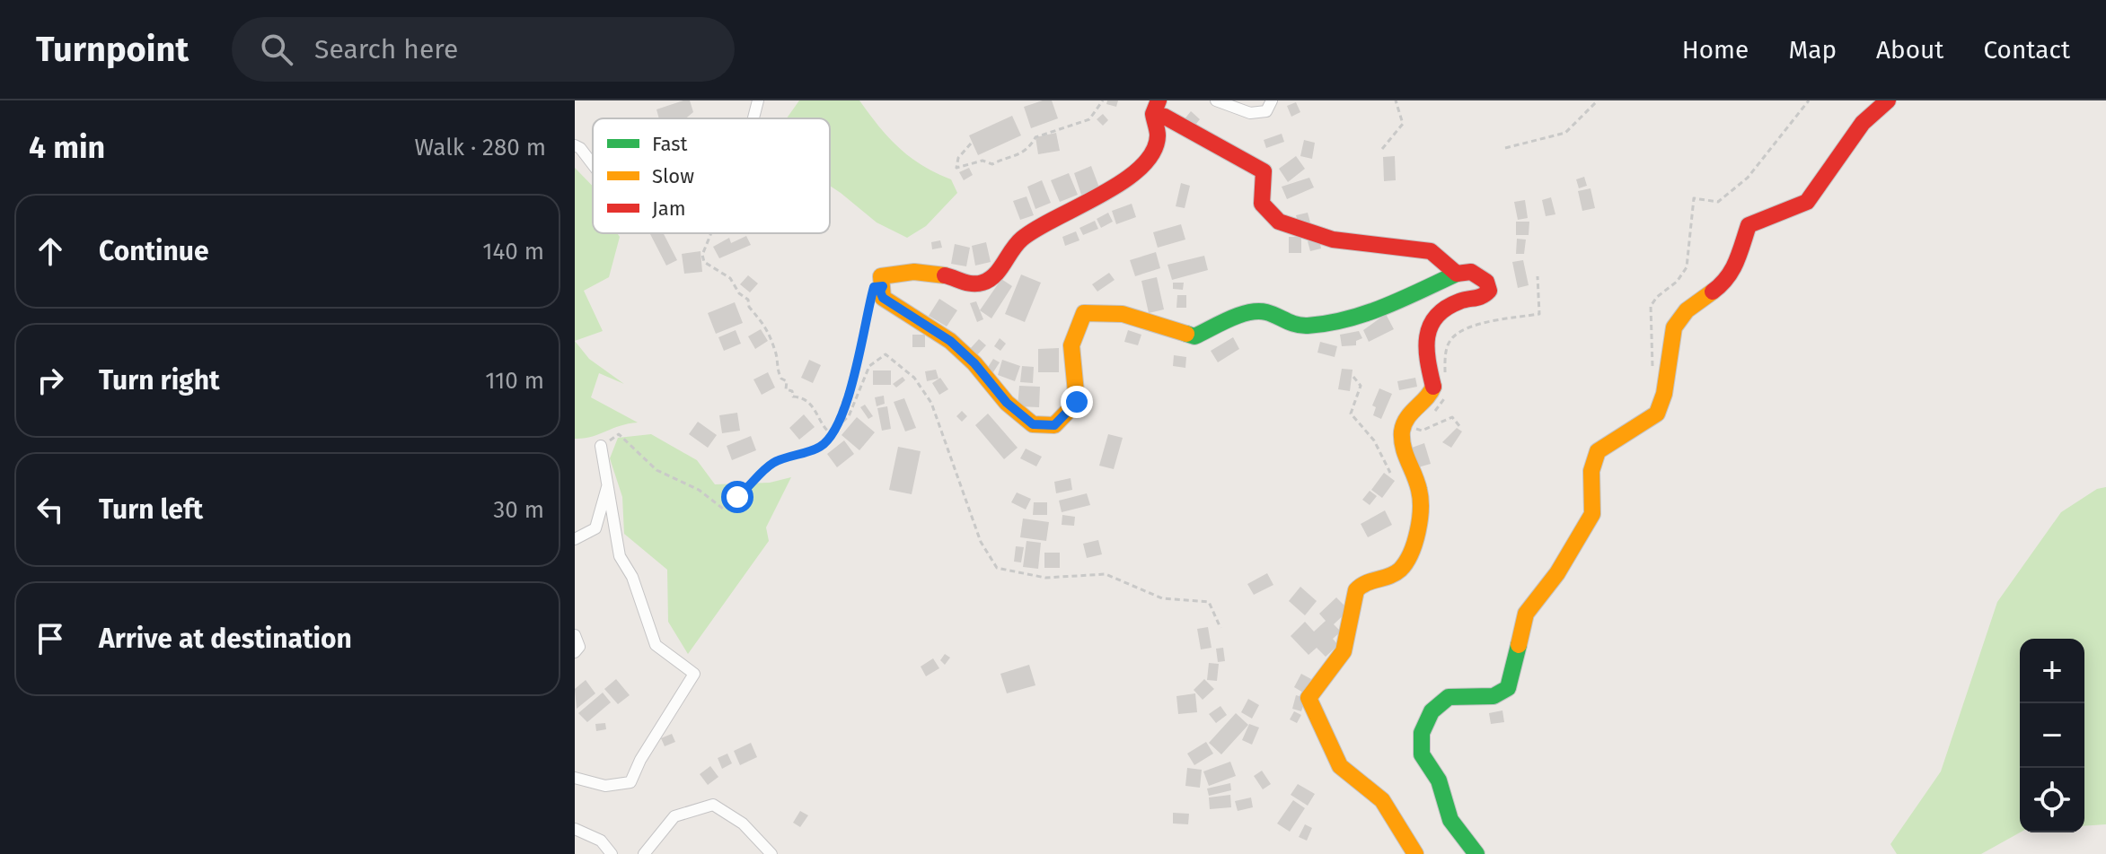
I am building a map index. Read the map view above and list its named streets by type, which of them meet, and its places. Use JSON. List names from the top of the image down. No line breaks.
{"legend":["Fast","Slow","Jam"],"page":{"header":"Turnpoint","search":"Search here","nav":["Home","Map","About","Contact"],"heading":["4 min","Walk · 280 m"],"list":[["Continue","140 m"],["Turn right","110 m"],["Turn left","30 m"],"Arrive at destination"],"map_buttons":["+","−"]}}
